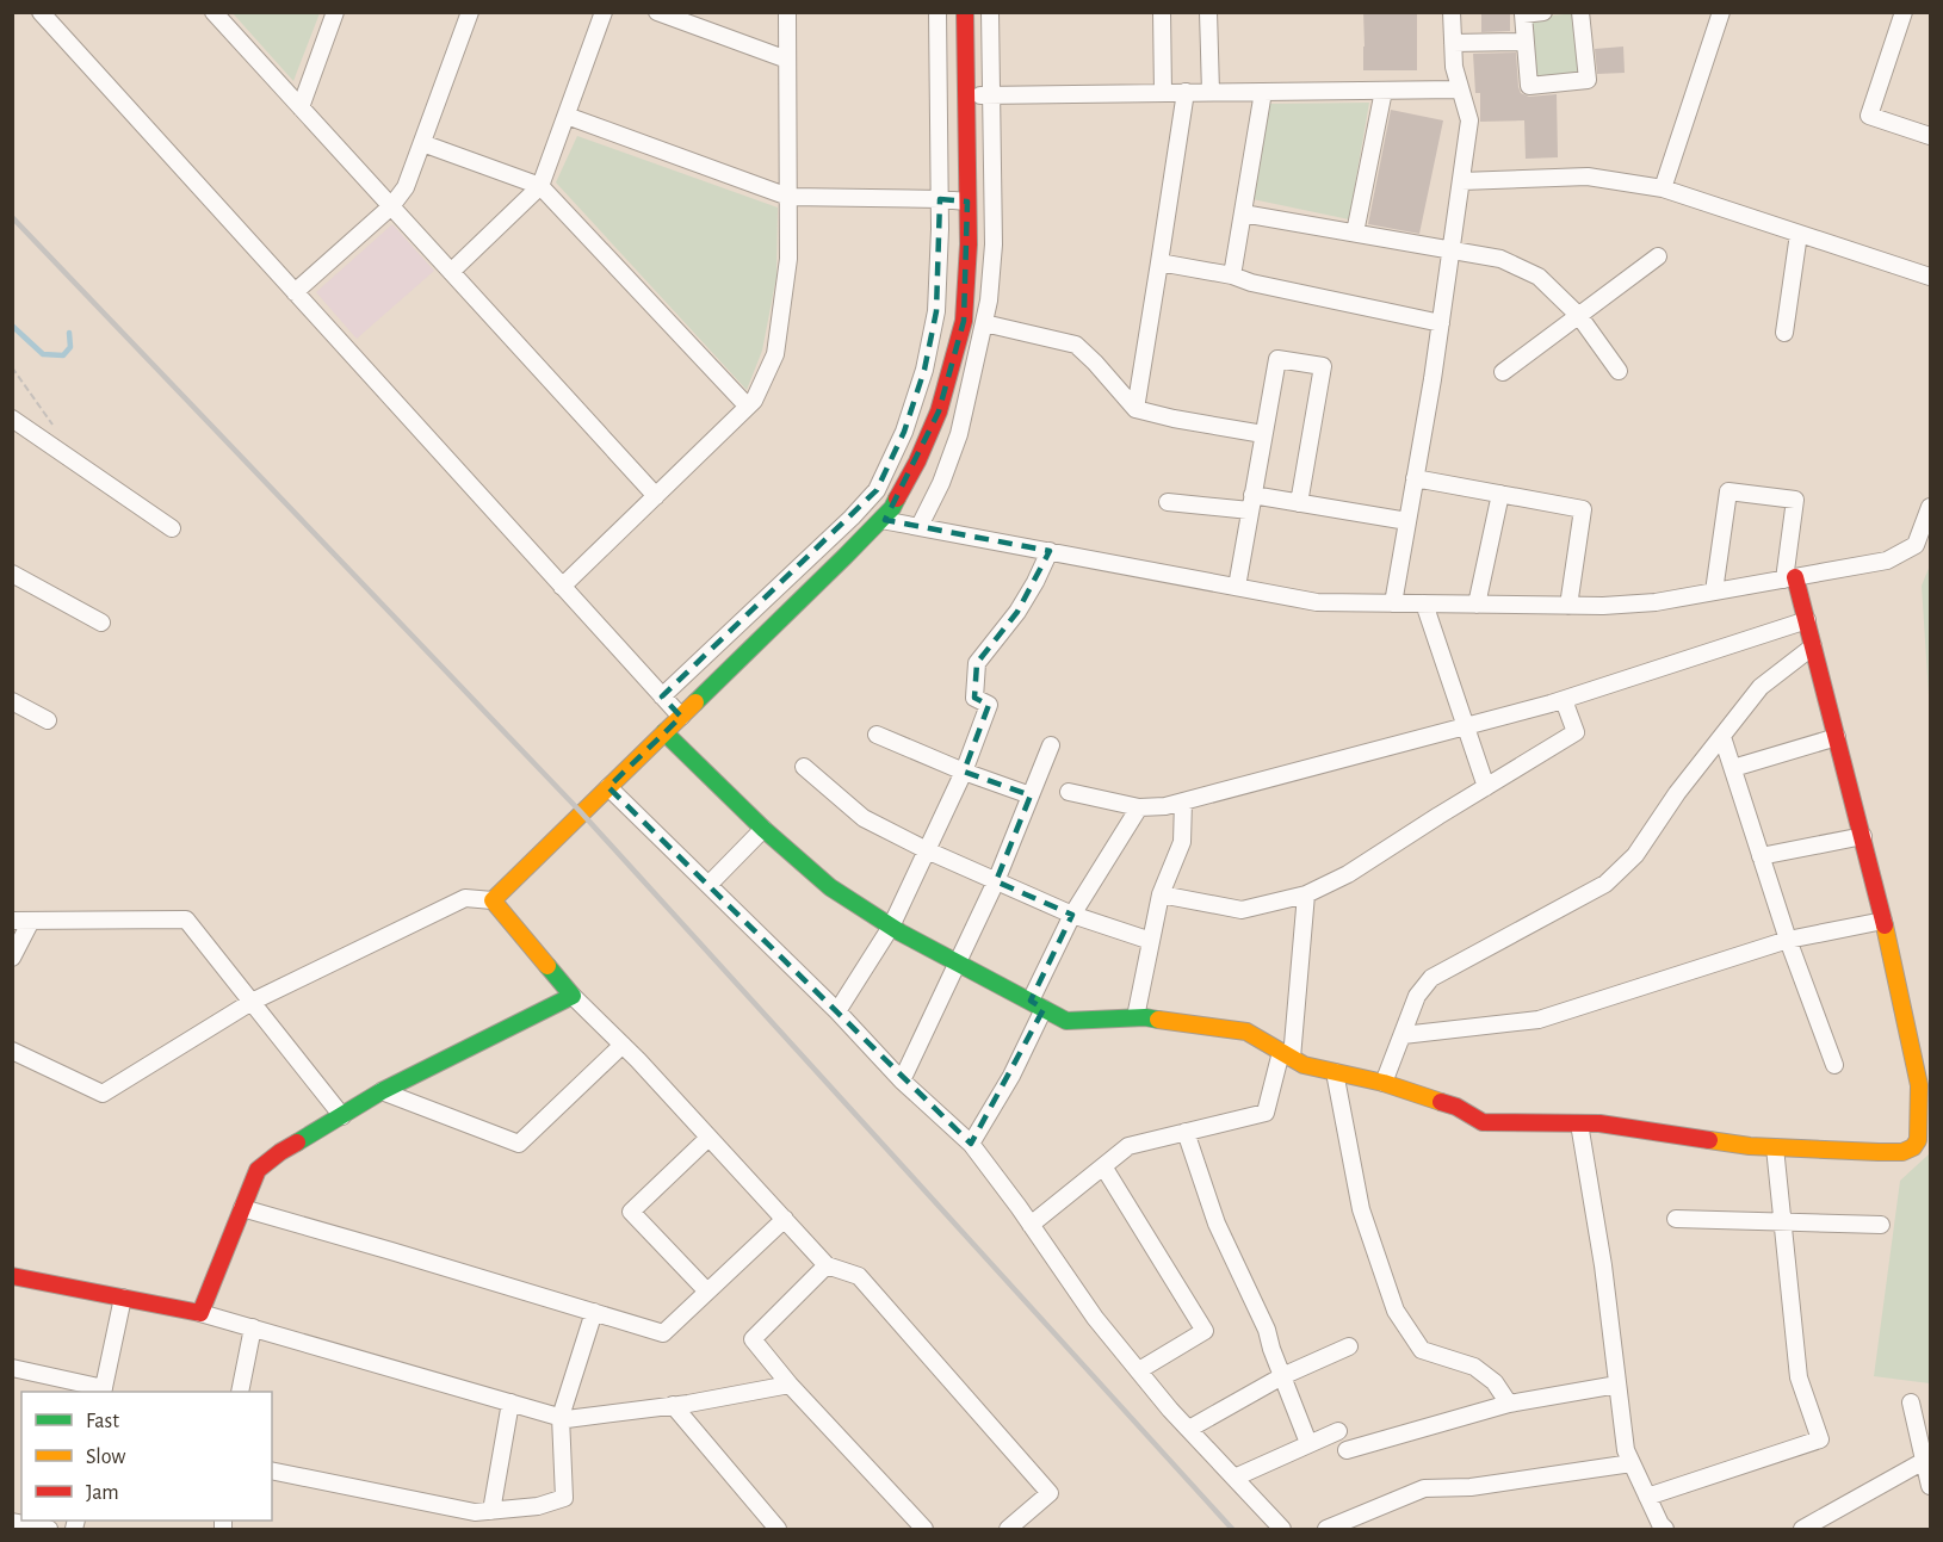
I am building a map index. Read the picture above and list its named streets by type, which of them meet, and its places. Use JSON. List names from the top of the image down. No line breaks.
{"legend":["Fast","Slow","Jam"]}
